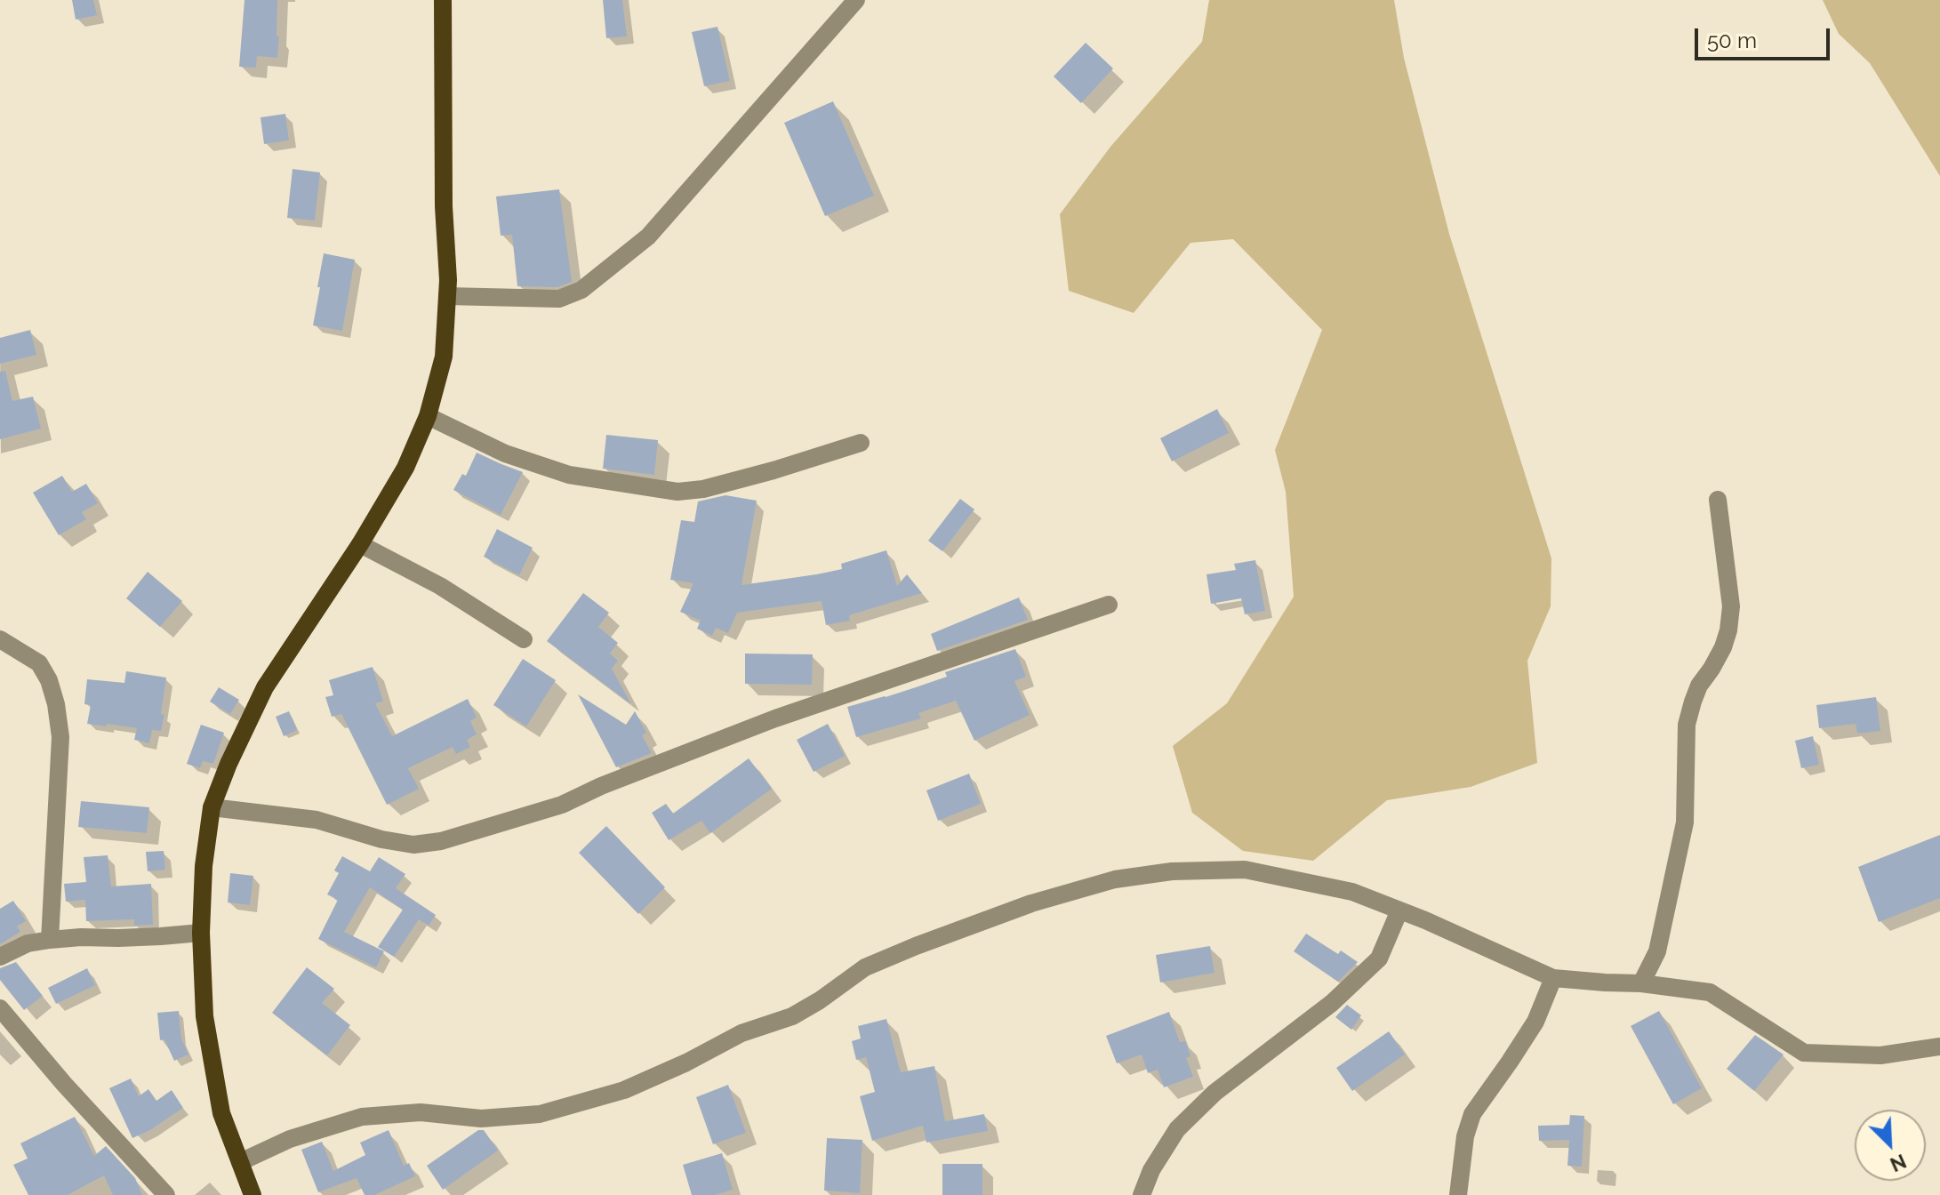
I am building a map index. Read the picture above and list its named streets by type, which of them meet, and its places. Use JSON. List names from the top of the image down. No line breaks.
{"scale_bar":"50 m","north":"bottom right"}
